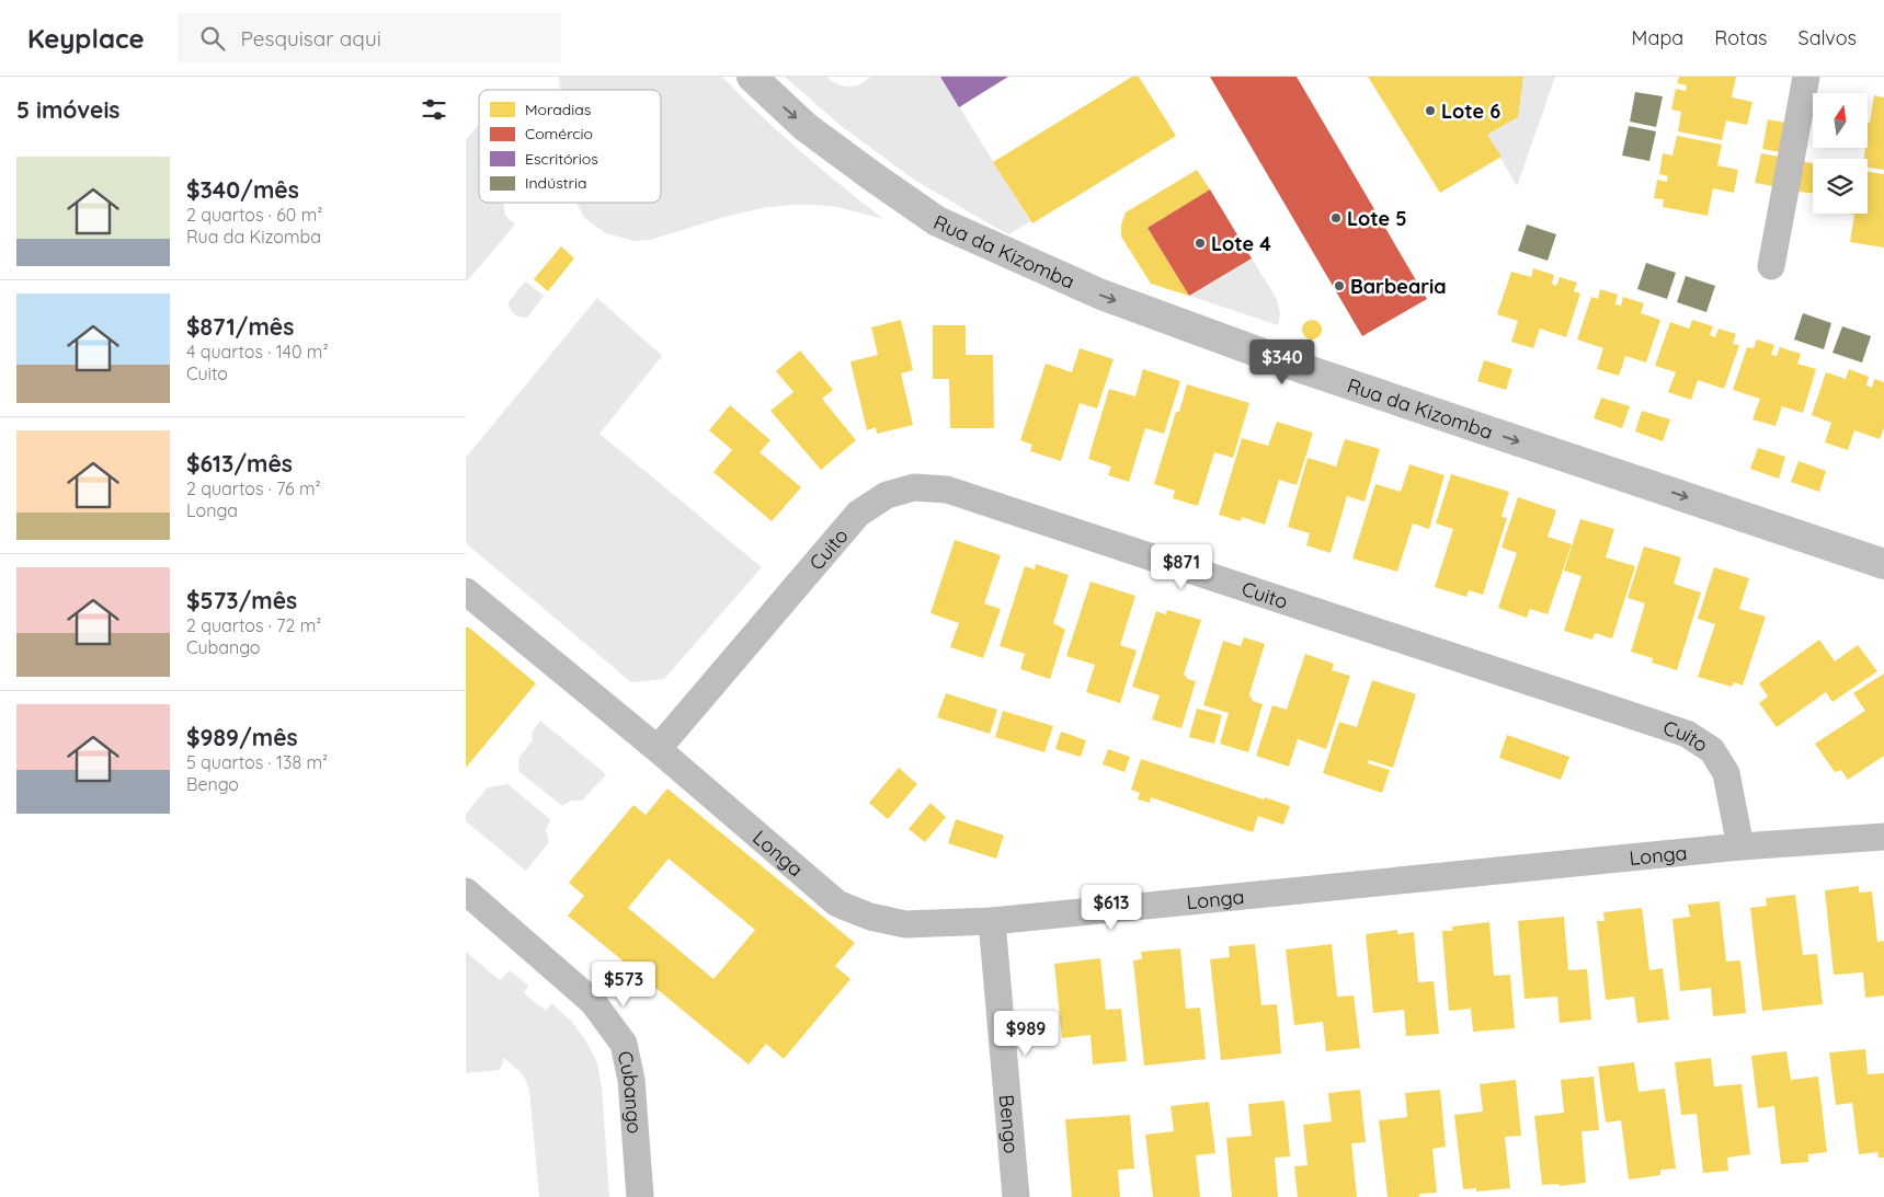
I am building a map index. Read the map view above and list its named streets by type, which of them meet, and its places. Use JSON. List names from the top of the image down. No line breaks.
{"streets":{"main road":["Rua da Kizomba"],"street":["Cuito","Longa","Cubango","Bengo"]},"crossings":[["Cuito","Longa"],["Longa","Bengo"]],"one_way":["Rua da Kizomba"],"places":["Lote 6","Lote 5","Lote 4","Barbearia"],"legend":["Moradias","Comércio","Escritórios","Indústria"],"north":"top","page":{"header":"Keyplace","search":"Pesquisar aqui","nav":["Mapa","Rotas","Salvos"],"heading":"5 imóveis","list":[{"name":"$340/mês","note":"2 quartos · 60 m² · Rua da Kizomba"},{"name":"$871/mês","note":"4 quartos · 140 m² · Cuito"},{"name":"$613/mês","note":"2 quartos · 76 m² · Longa"},{"name":"$573/mês","note":"2 quartos · 72 m² · Cubango"},{"name":"$989/mês","note":"5 quartos · 138 m² · Bengo"}],"price":["$340","$871","$613","$573","$989"]}}
